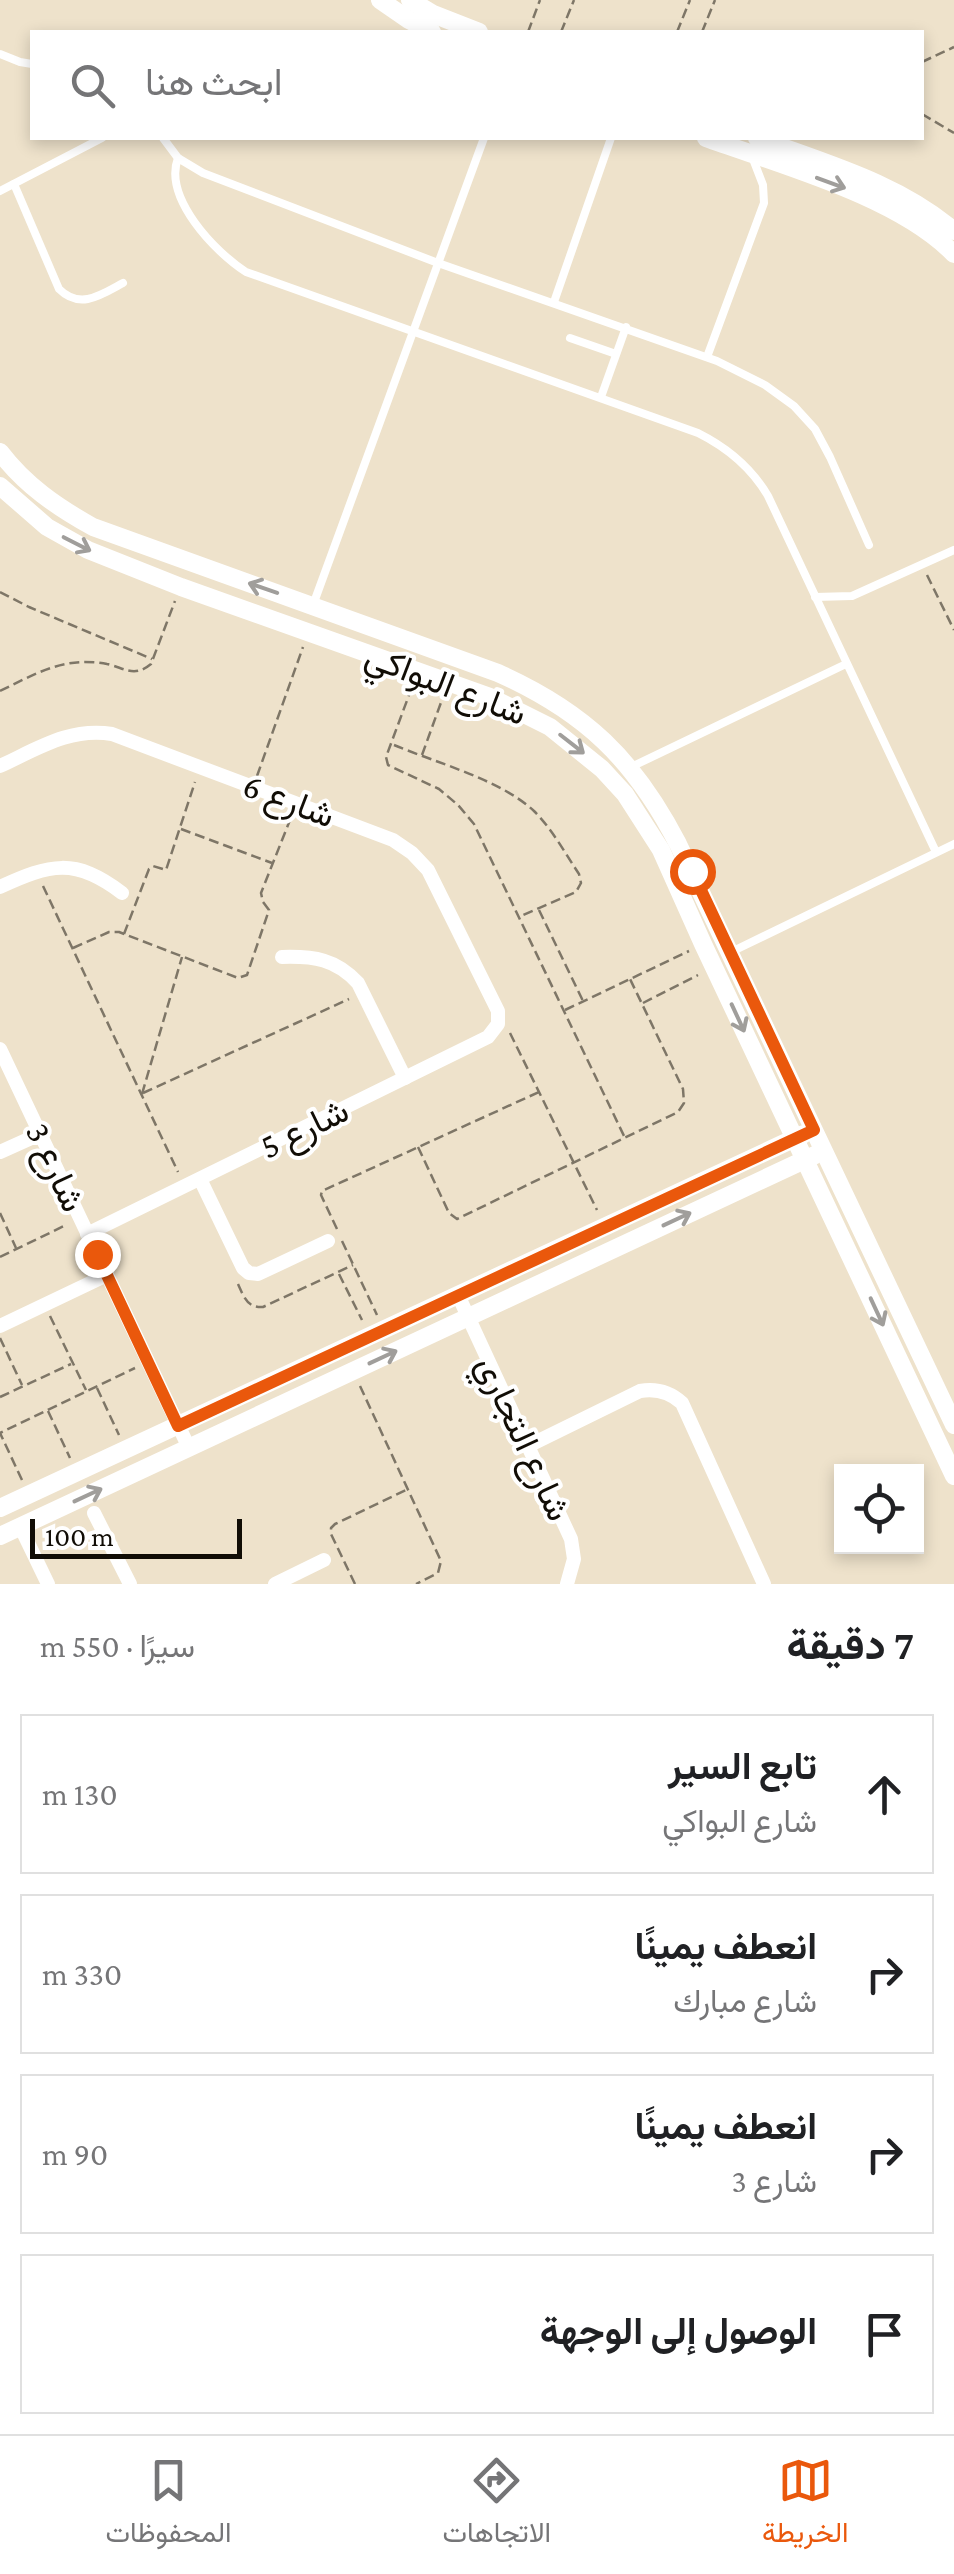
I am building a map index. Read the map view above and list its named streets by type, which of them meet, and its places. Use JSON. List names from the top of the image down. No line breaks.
{"streets":{"street":["شارع البواكي","شارع 6","شارع 5","شارع 3","شارع التجاري"]},"crossings":[["شارع 6","شارع 5"],["شارع 5","شارع 3"]],"scale_bar":"100 m","page":{"search":"ابحث هنا","scale":"100 m","heading":["7 دقيقة","سيرًا · 550 m"],"list":[["تابع السير","شارع البواكي","130 m"],["انعطف يمينًا","شارع مبارك","330 m"],["انعطف يمينًا","شارع 3","90 m"],"الوصول إلى الوجهة"],"nav":["الخريطة","الاتجاهات","المحفوظات"]}}
